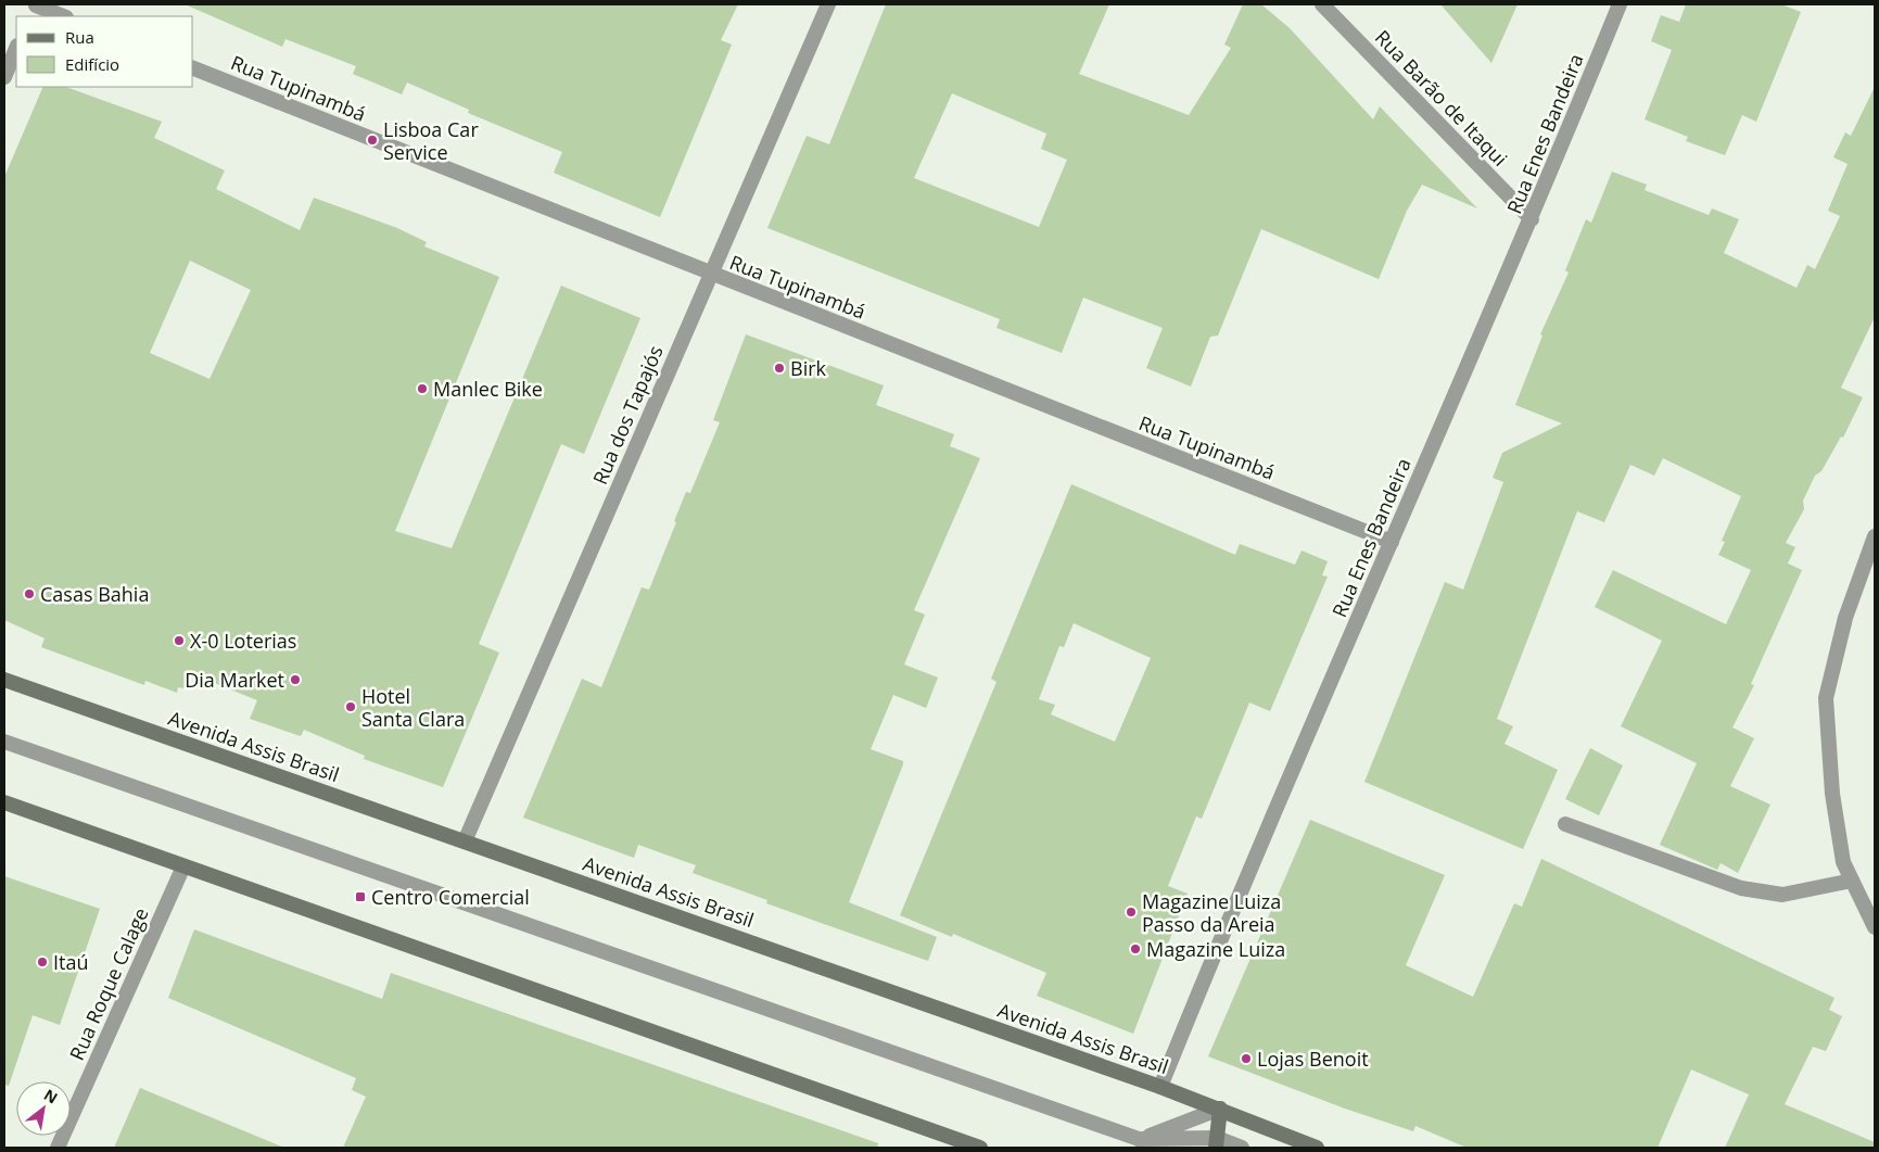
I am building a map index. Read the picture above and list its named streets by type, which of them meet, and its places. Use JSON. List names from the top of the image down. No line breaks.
{"streets":{"main road":["Avenida Assis Brasil"],"street":["Rua Tupinambá","Rua Barão de Itaqui","Rua Enes Bandeira","Rua dos Tapajós","Rua Roque Calage"]},"crossings":[["Rua Tupinambá","Rua Enes Bandeira"],["Rua Tupinambá","Rua dos Tapajós"],["Rua Barão de Itaqui","Rua Enes Bandeira"],["Rua Enes Bandeira","Avenida Assis Brasil"],["Rua dos Tapajós","Avenida Assis Brasil"]],"places":{"other":["Lisboa Car Service","Birk","Manlec Bike","Casas Bahia","X-0 Loterias","Dia Market","Hotel Santa Clara","Magazine Luiza Passo da Areia","Magazine Luiza","Itaú","Lojas Benoit"],"transit":["Centro Comercial"]},"legend":["Rua","Edifício"],"north":"top right"}
